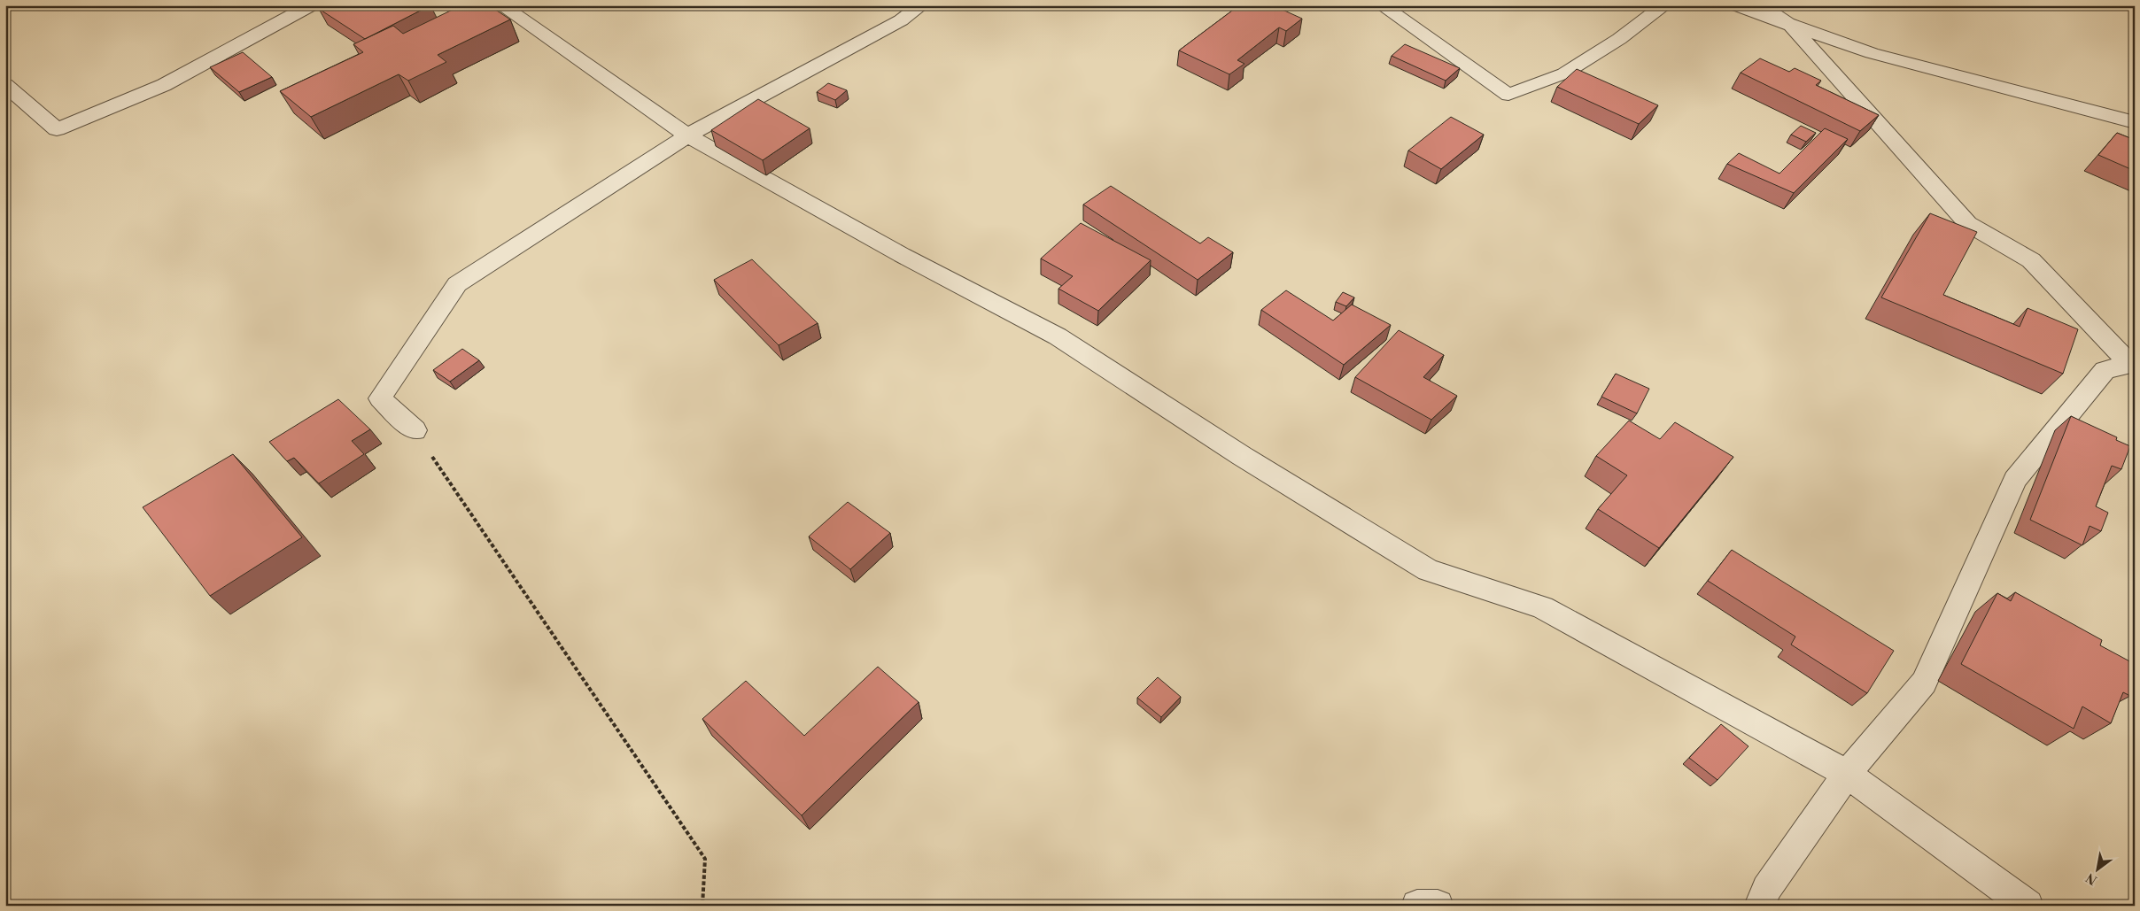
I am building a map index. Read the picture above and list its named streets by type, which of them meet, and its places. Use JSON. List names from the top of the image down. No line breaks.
{"north":"bottom left"}
